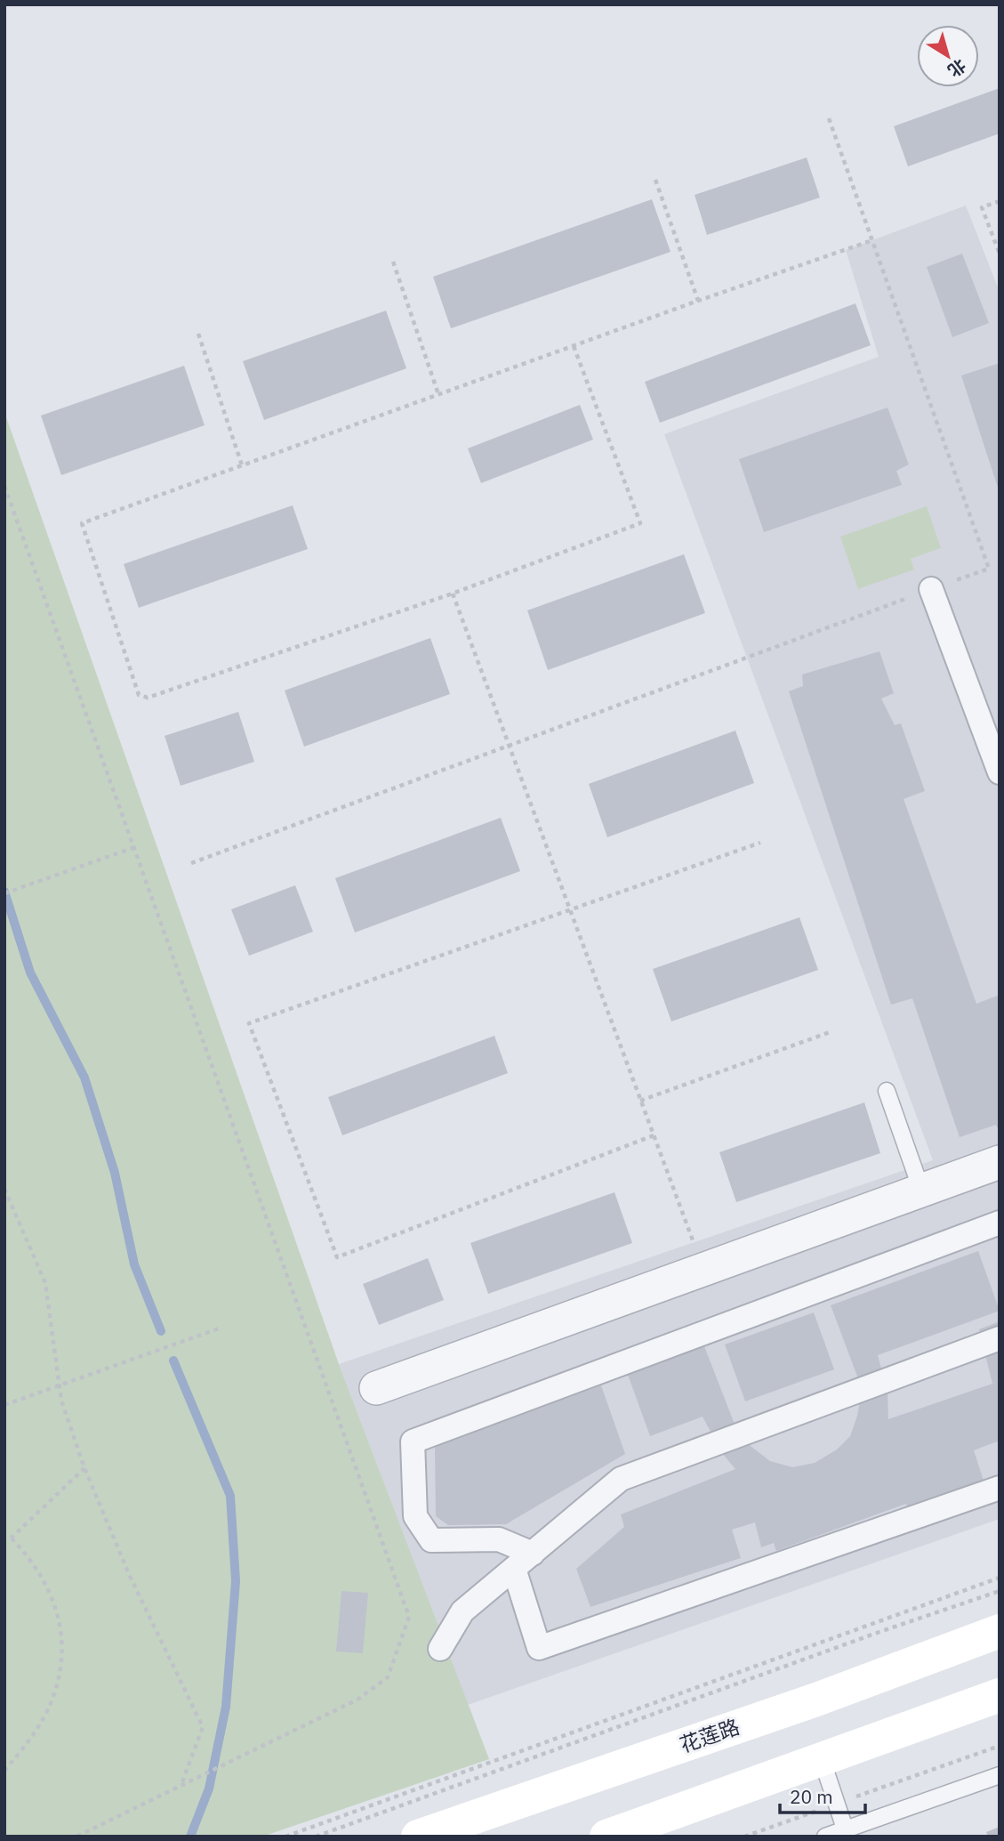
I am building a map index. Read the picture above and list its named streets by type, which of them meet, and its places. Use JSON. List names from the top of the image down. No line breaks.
{"streets":{"main road":["花莲路"]},"scale_bar":"20 m","north":"bottom right"}
